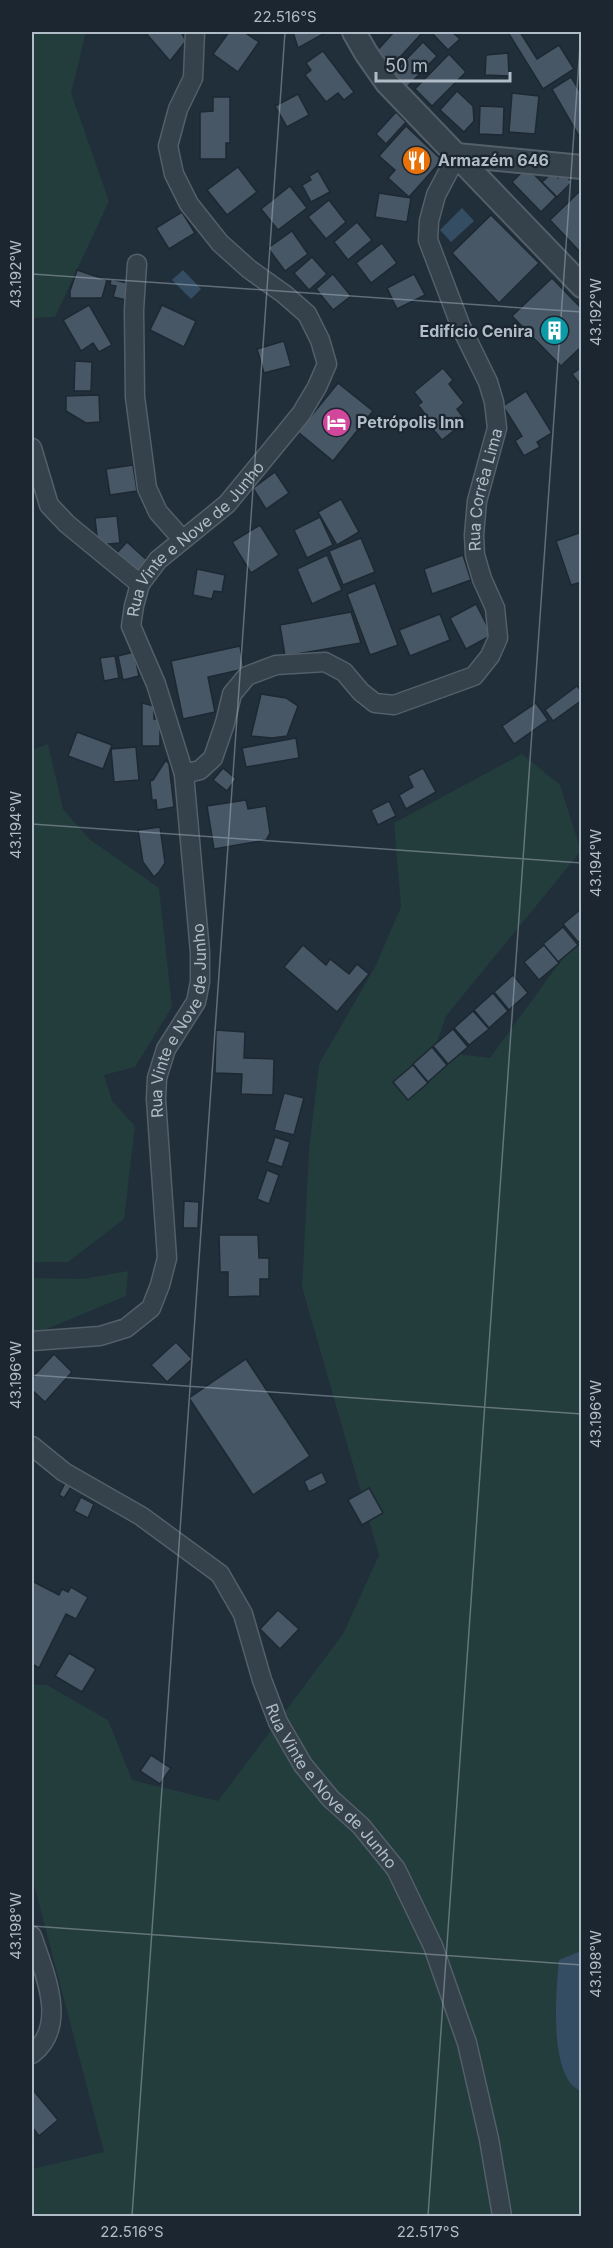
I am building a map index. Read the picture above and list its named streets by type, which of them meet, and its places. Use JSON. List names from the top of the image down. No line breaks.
{"streets":{"street":["Rua Corrêa Lima","Rua Vinte e Nove de Junho"]},"crossings":[["Rua Corrêa Lima","Rua Vinte e Nove de Junho"]],"places":{"restaurant":["Armazém 646"],"building":["Edifício Cenira"],"hotel":["Petrópolis Inn"]},"scale_bar":"50 m","coordinates":["22.516°S","43.192°W","43.194°W","43.196°W","43.198°W","22.517°S"]}
